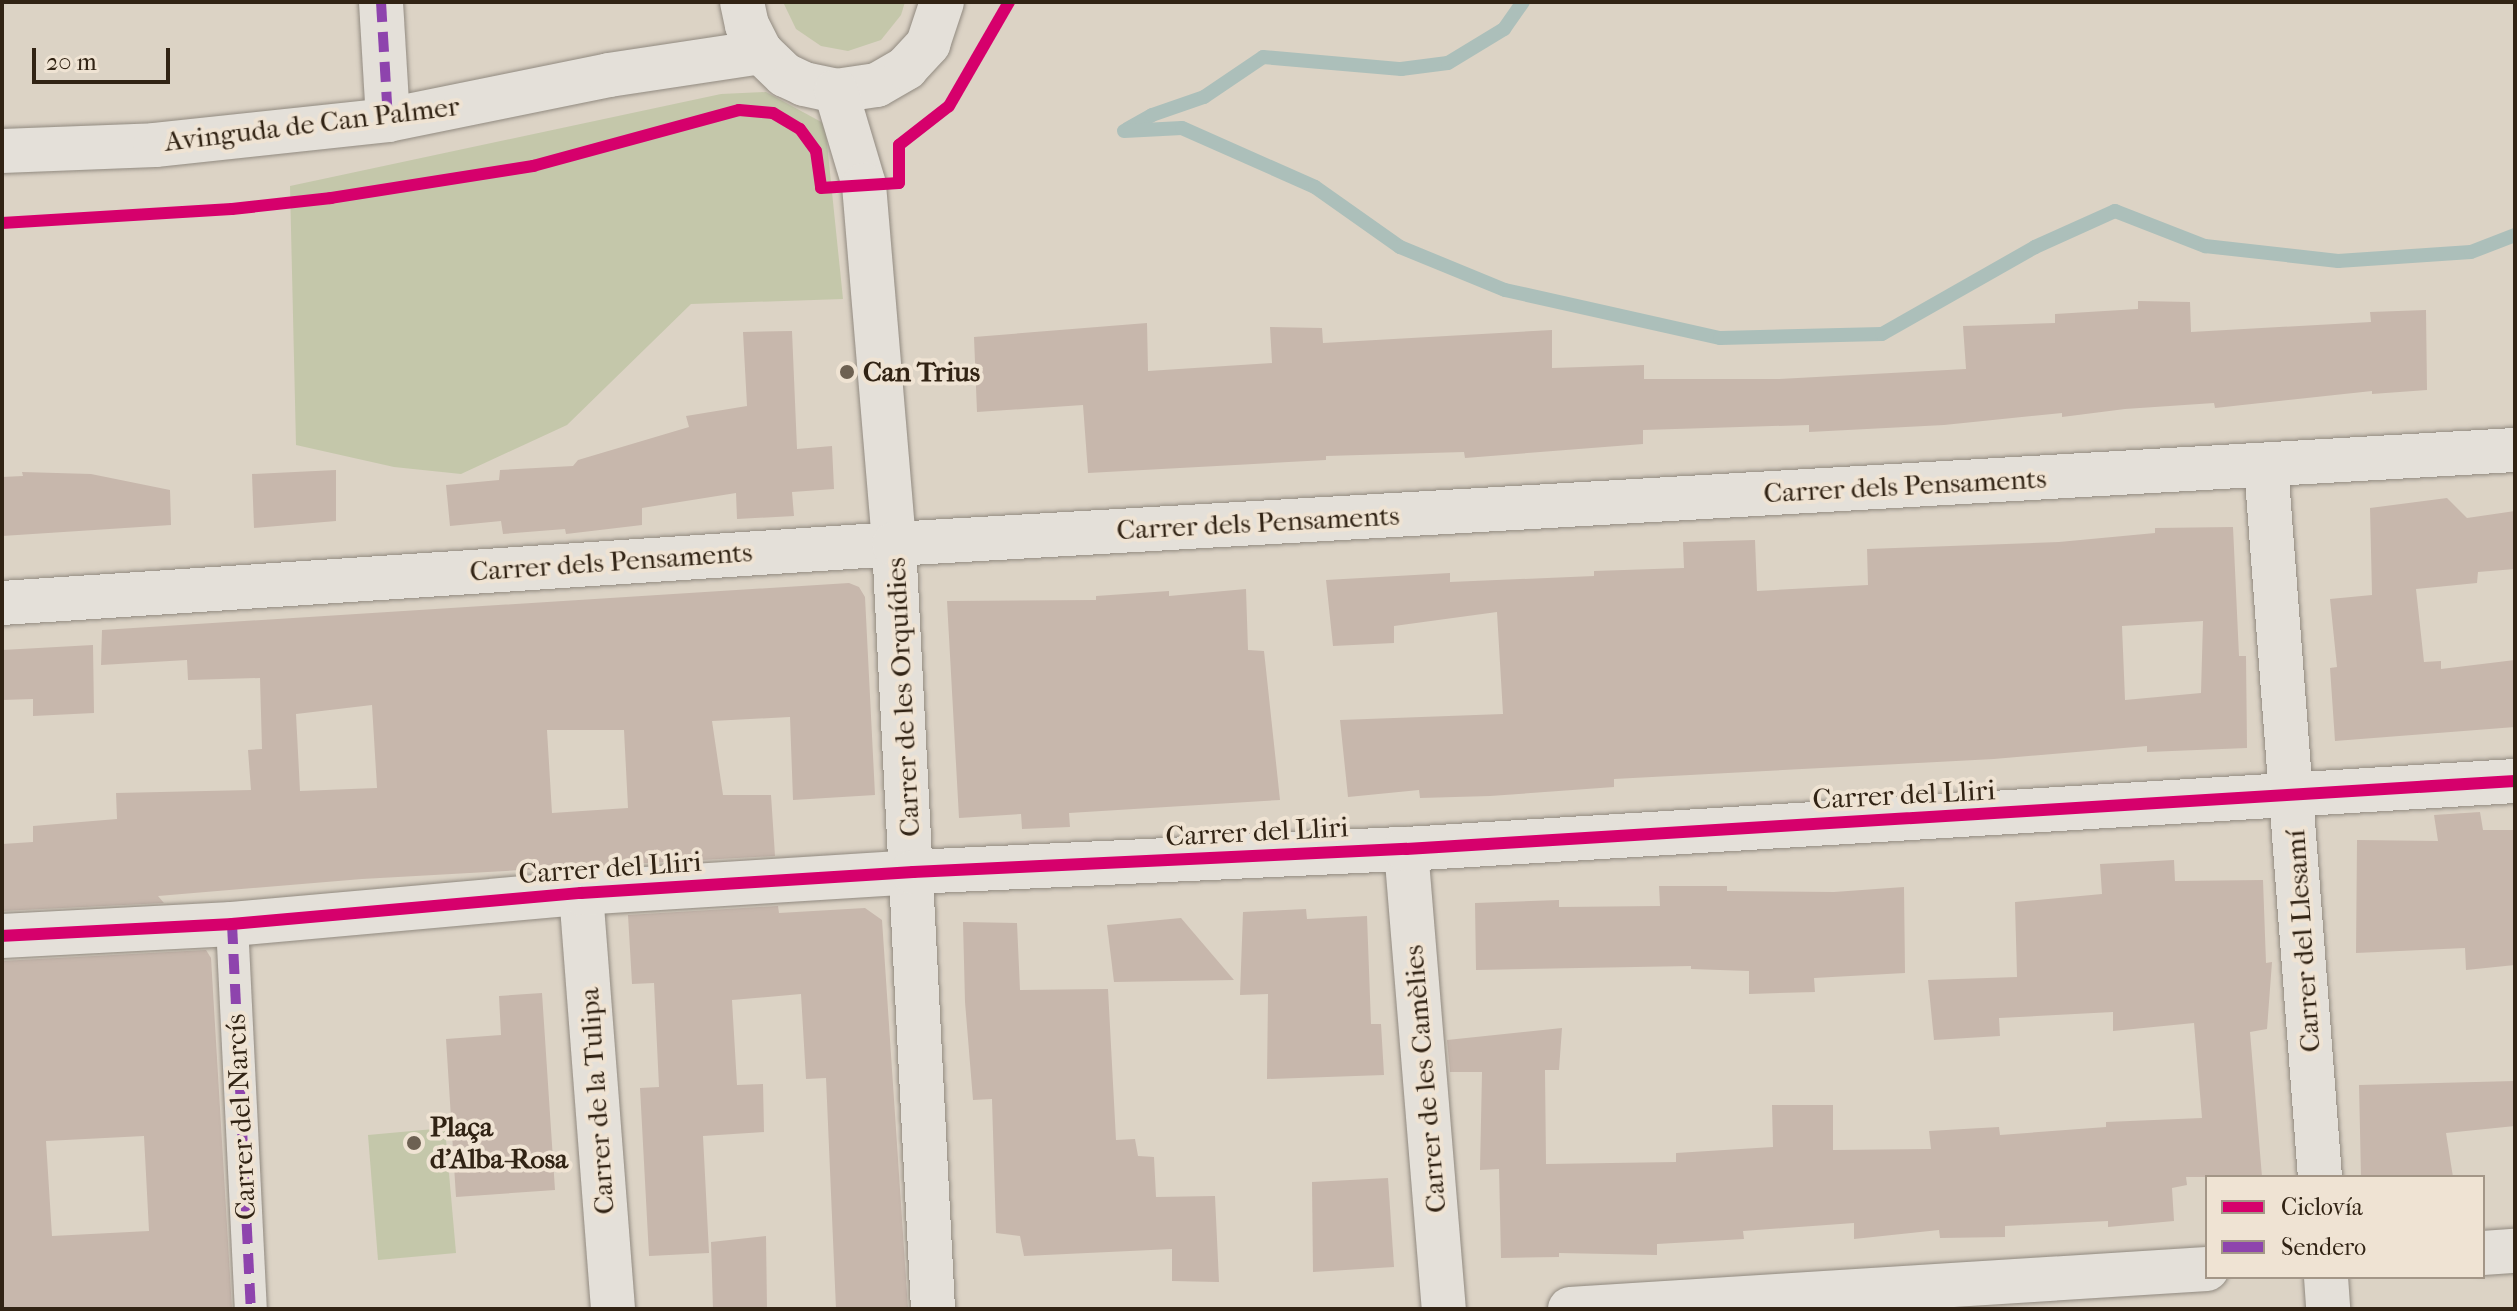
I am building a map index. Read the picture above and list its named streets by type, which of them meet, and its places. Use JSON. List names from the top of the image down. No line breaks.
{"streets":{"street":["Avinguda de Can Palmer","Carrer dels Pensaments","Carrer de les Orquídies","Carrer del Lliri","Carrer del Llesamí","Carrer de les Camèlies","Carrer de la Tulipa","Carrer del Narcís"]},"crossings":[["Carrer dels Pensaments","Carrer de les Orquídies"],["Carrer dels Pensaments","Carrer del Llesamí"],["Carrer de les Orquídies","Carrer del Lliri"],["Carrer del Lliri","Carrer del Llesamí"],["Carrer del Lliri","Carrer de les Camèlies"],["Carrer del Lliri","Carrer de la Tulipa"],["Carrer del Lliri","Carrer del Narcís"]],"places":["Can Trius","Plaça d'Alba-Rosa"],"legend":["Ciclovía","Sendero"],"scale_bar":"20 m"}
